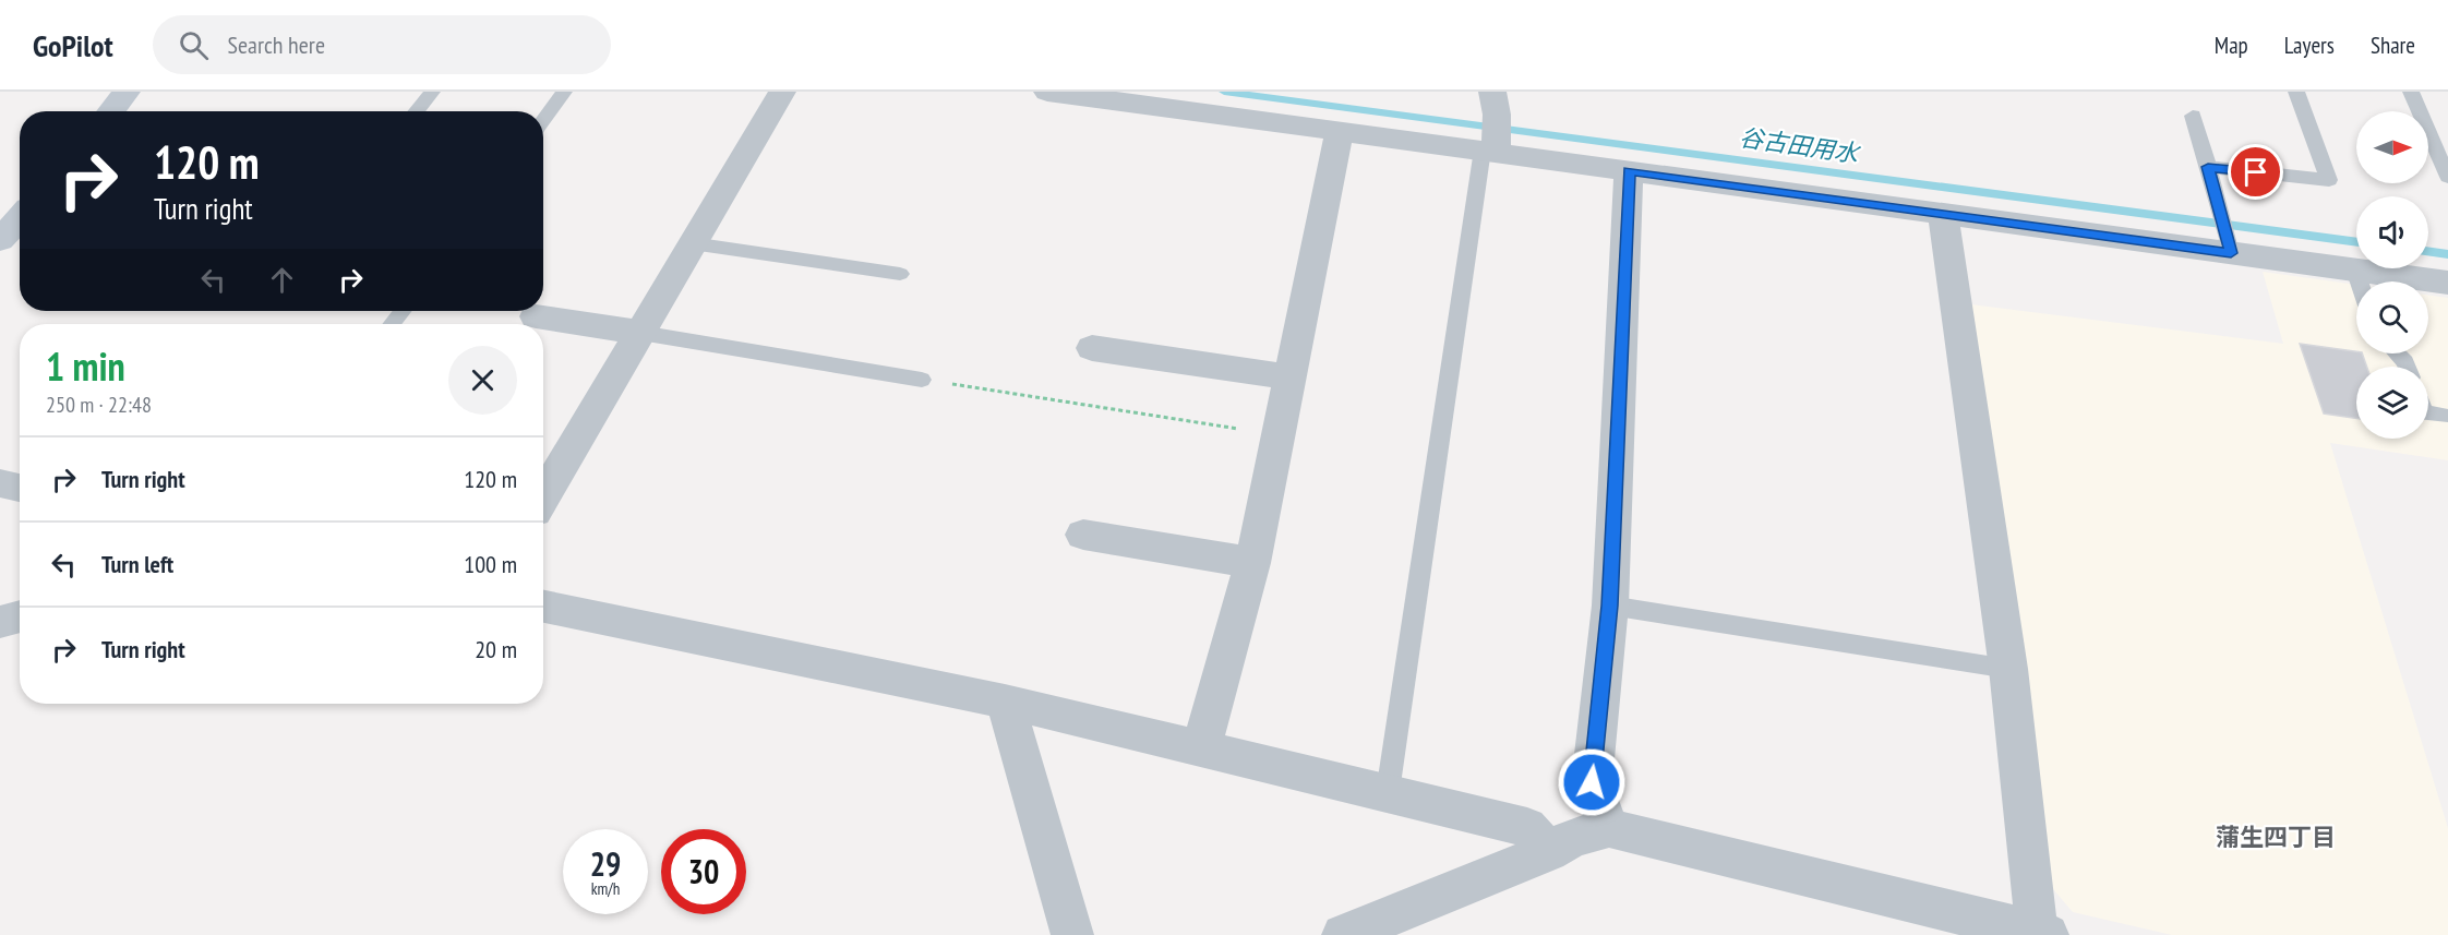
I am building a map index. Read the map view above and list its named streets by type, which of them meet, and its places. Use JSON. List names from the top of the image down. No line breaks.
{"districts":["蒲生四丁目"],"water":["谷古田用水"],"north":"right","page":{"header":"GoPilot","search":"Search here","nav":["Map","Layers","Share"],"turn":["120 m","Turn right"],"heading":["1 min","250 m · 22:48"],"list":[{"name":"Turn right","value":"120 m"},{"name":"Turn left","value":"100 m"},{"name":"Turn right","value":"20 m"}],"speed":"29 km/h","limit":"30"}}
